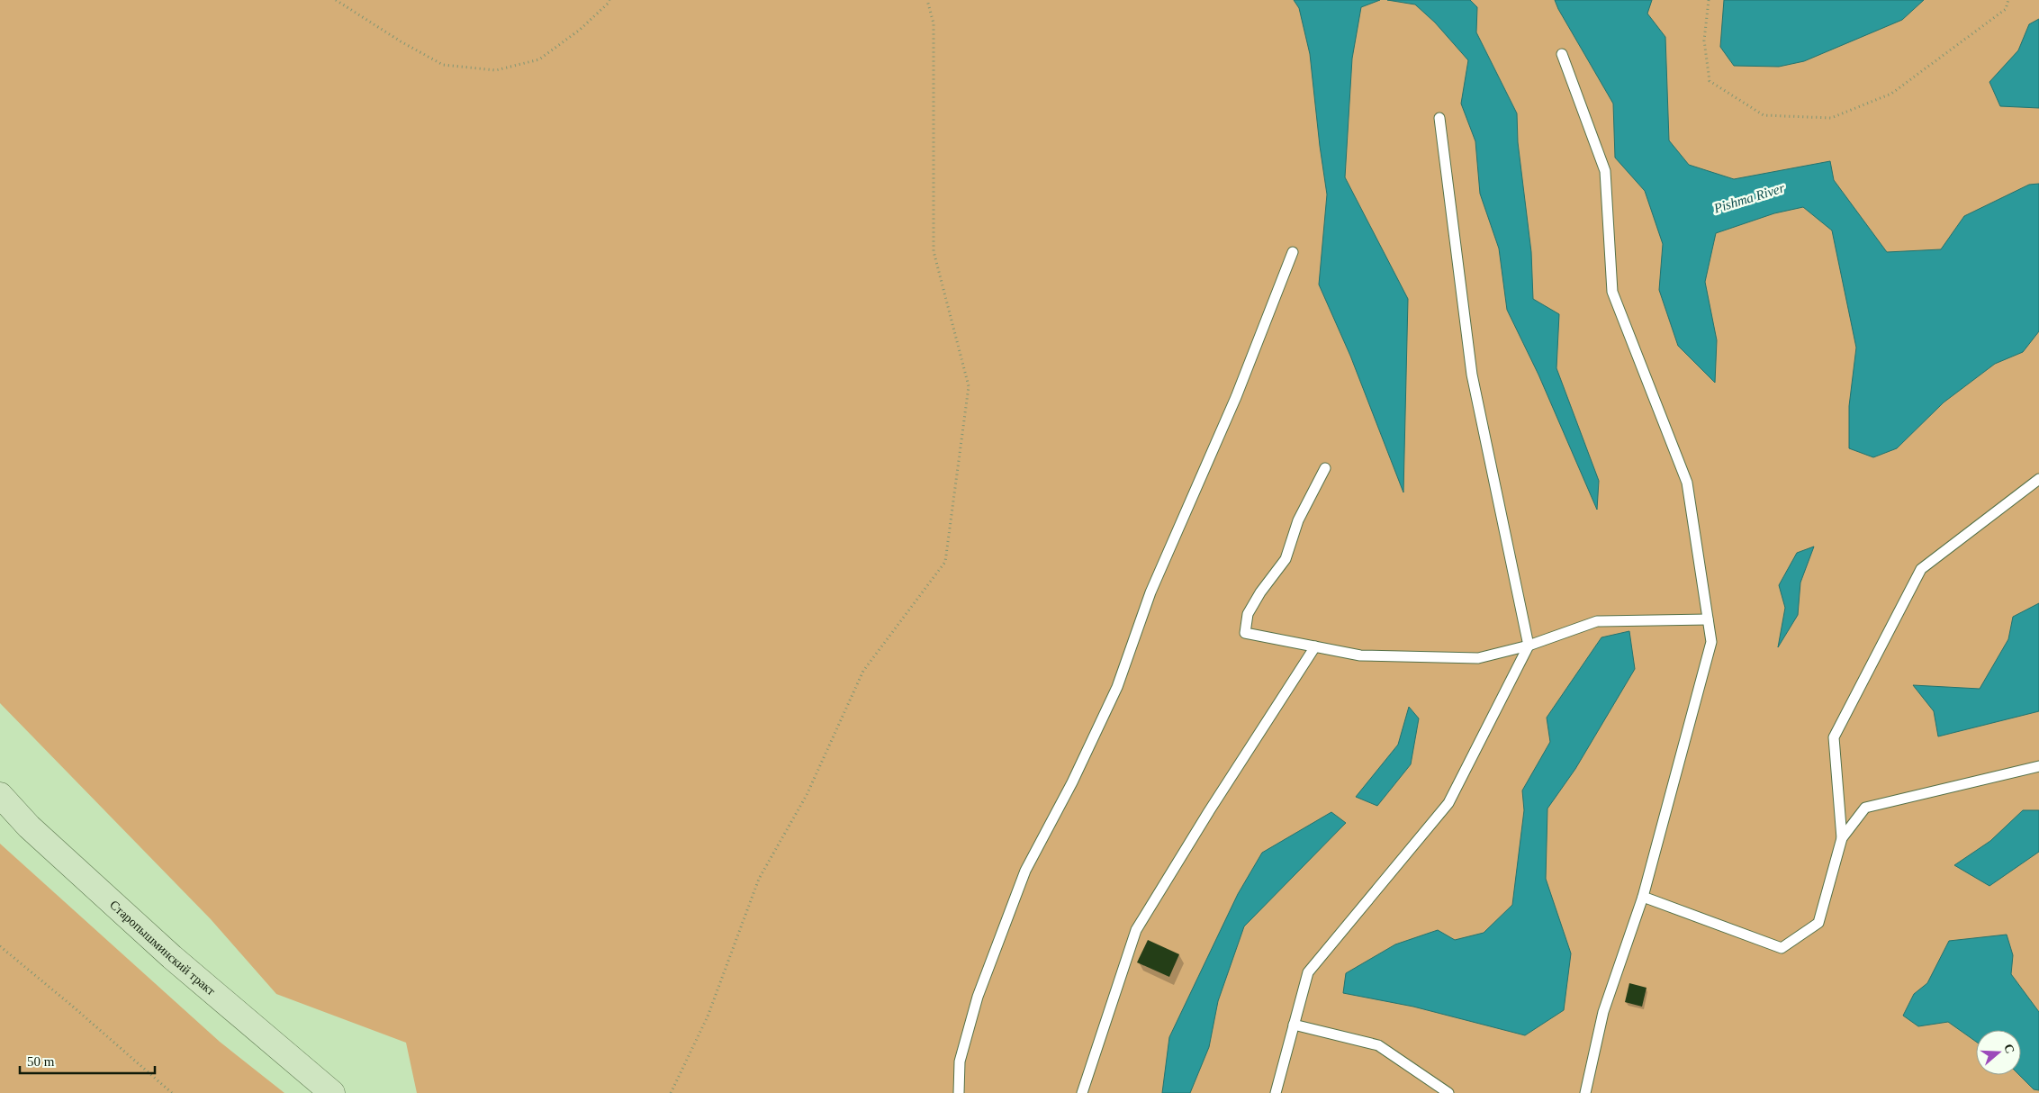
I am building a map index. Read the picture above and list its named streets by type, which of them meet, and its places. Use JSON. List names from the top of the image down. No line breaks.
{"streets":{"street":["Старопышминский тракт"]},"water":["Pishma River"],"scale_bar":"50 m","north":"right"}
